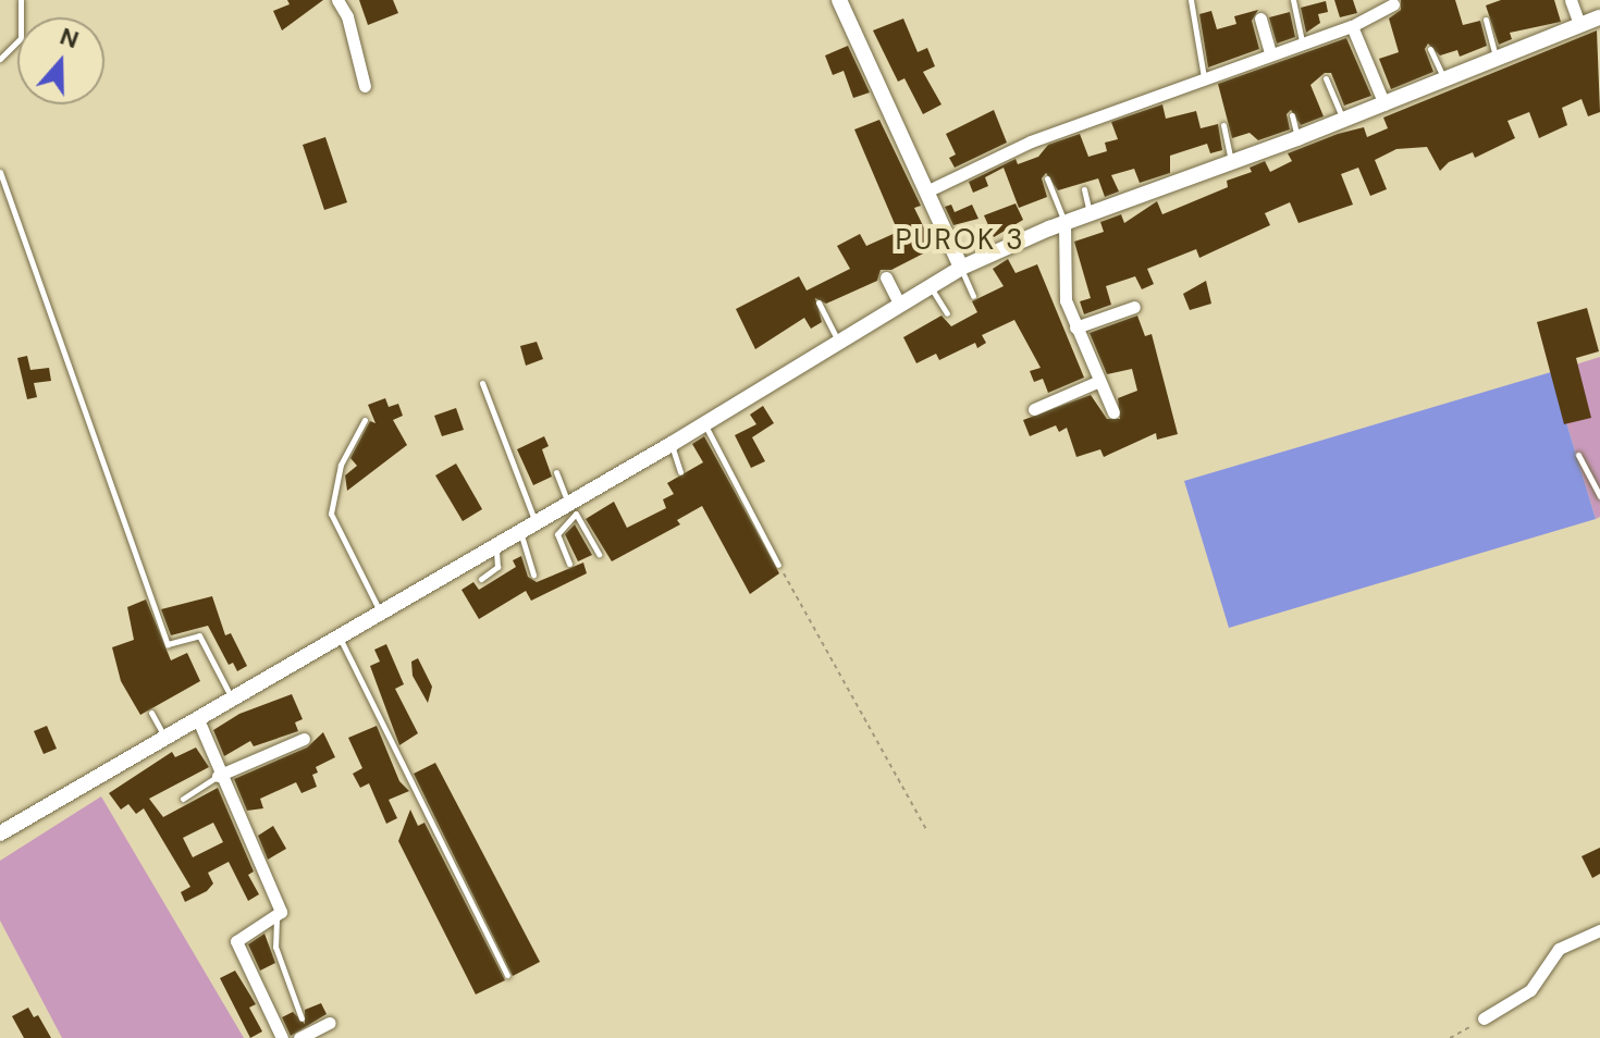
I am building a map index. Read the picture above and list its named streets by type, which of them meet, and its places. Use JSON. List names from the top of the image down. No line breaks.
{"districts":["PUROK 3"],"north":"top"}
